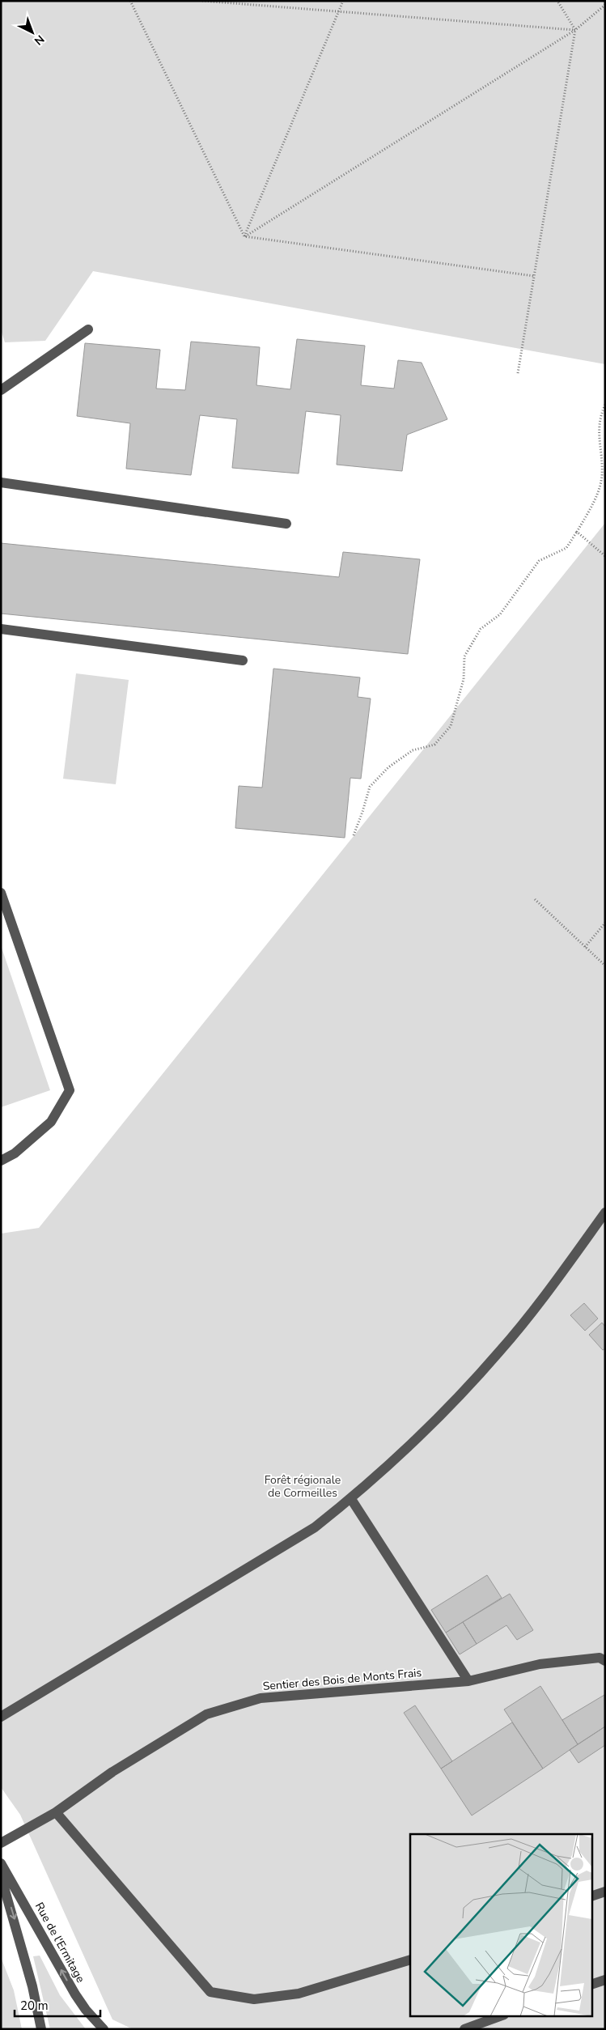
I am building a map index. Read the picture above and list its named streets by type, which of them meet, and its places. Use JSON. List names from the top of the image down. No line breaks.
{"streets":{"street":["Sentier des Bois de Monts Frais","Rue de l'Ermitage"]},"parks":["Forêt régionale de Cormeilles"],"scale_bar":"20 m","north":"bottom right"}
